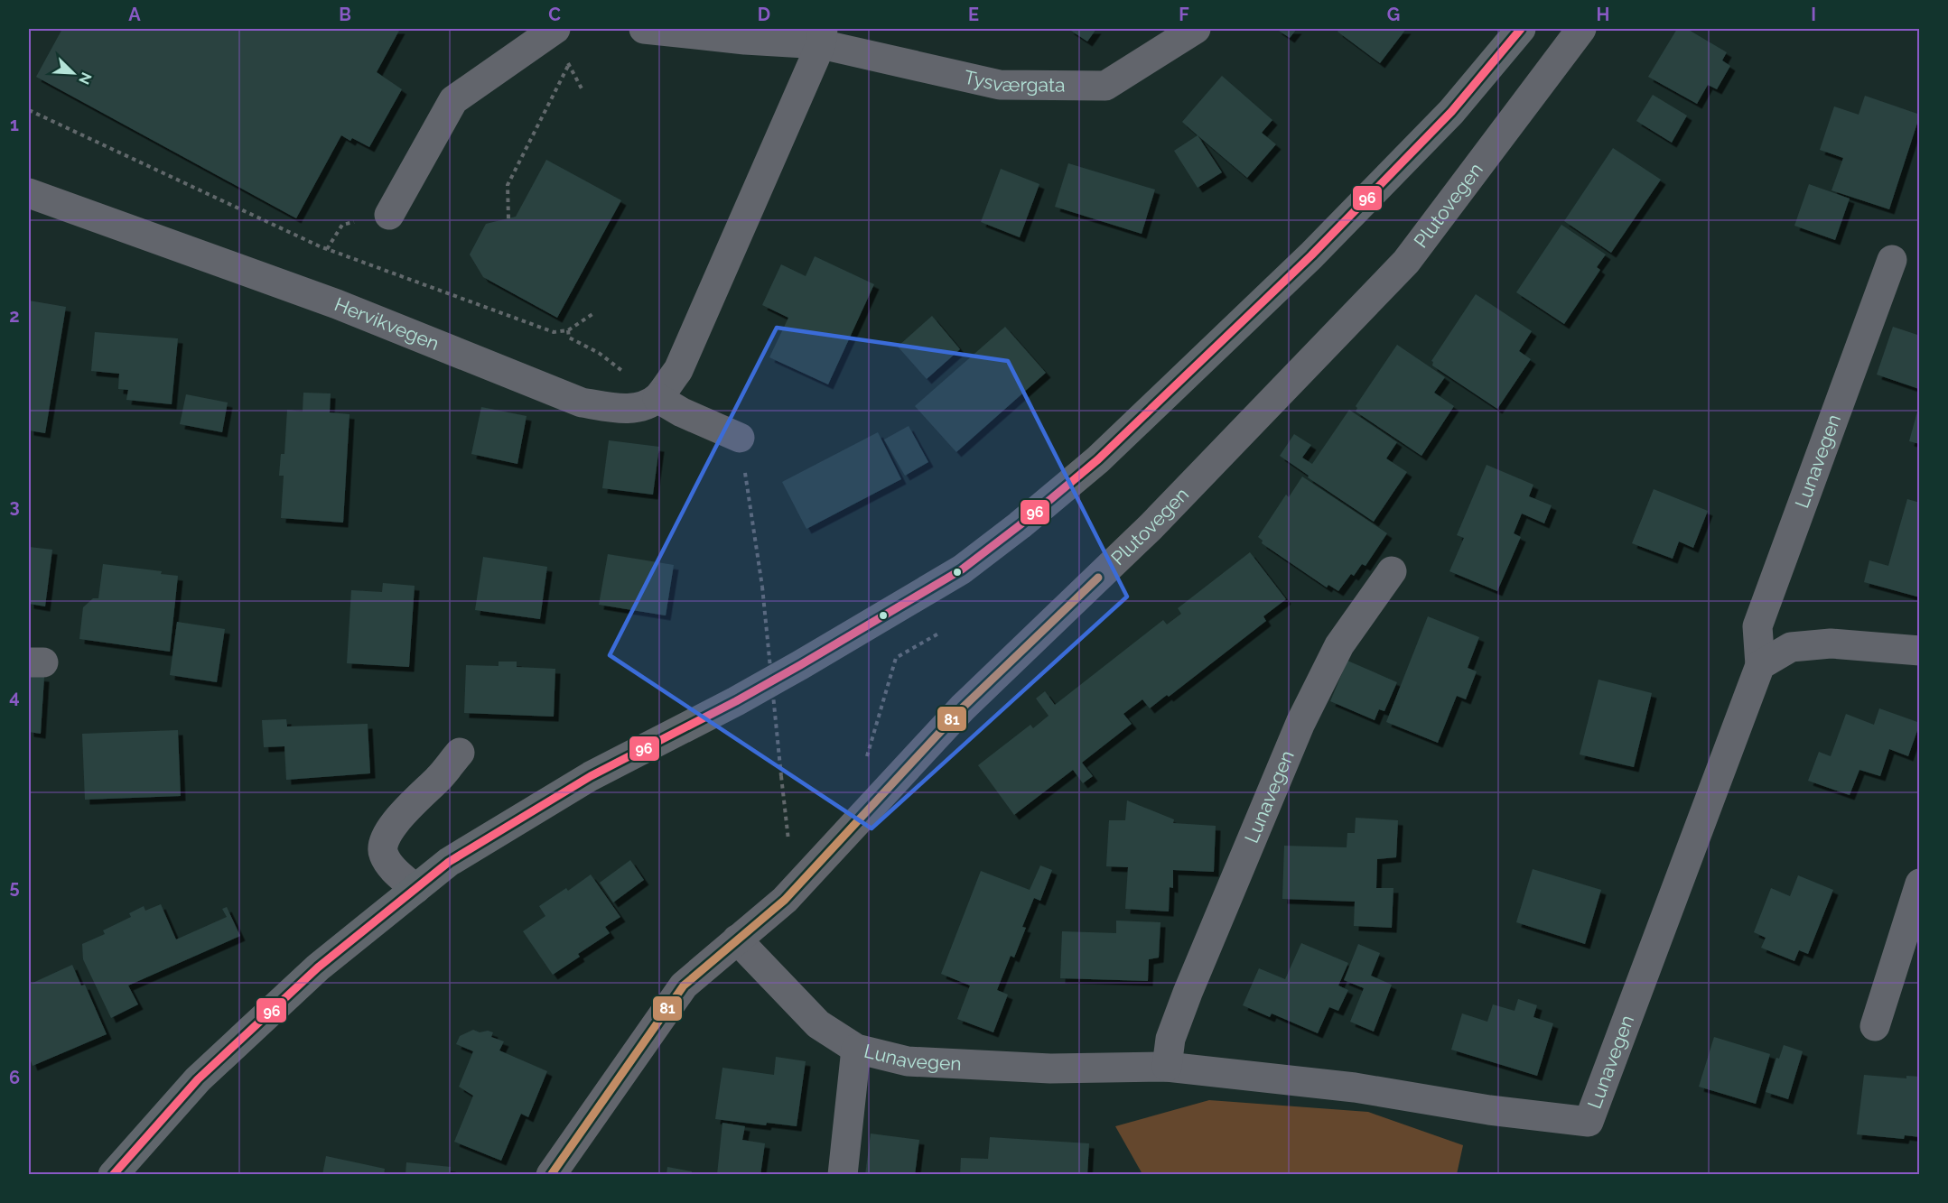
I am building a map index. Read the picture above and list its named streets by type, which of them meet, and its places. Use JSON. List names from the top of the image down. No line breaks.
{"streets":{"street":["Tysværgata","Plutovegen","Hervikvegen","Lunavegen"]},"crossings":[["Plutovegen","Lunavegen"]],"lines":["transit line 96","transit line 81"],"north":"bottom right","grid":{"columns":["A","B","C","D","E","F","G","H","I"],"rows":["1","2","3","4","5","6"]}}
